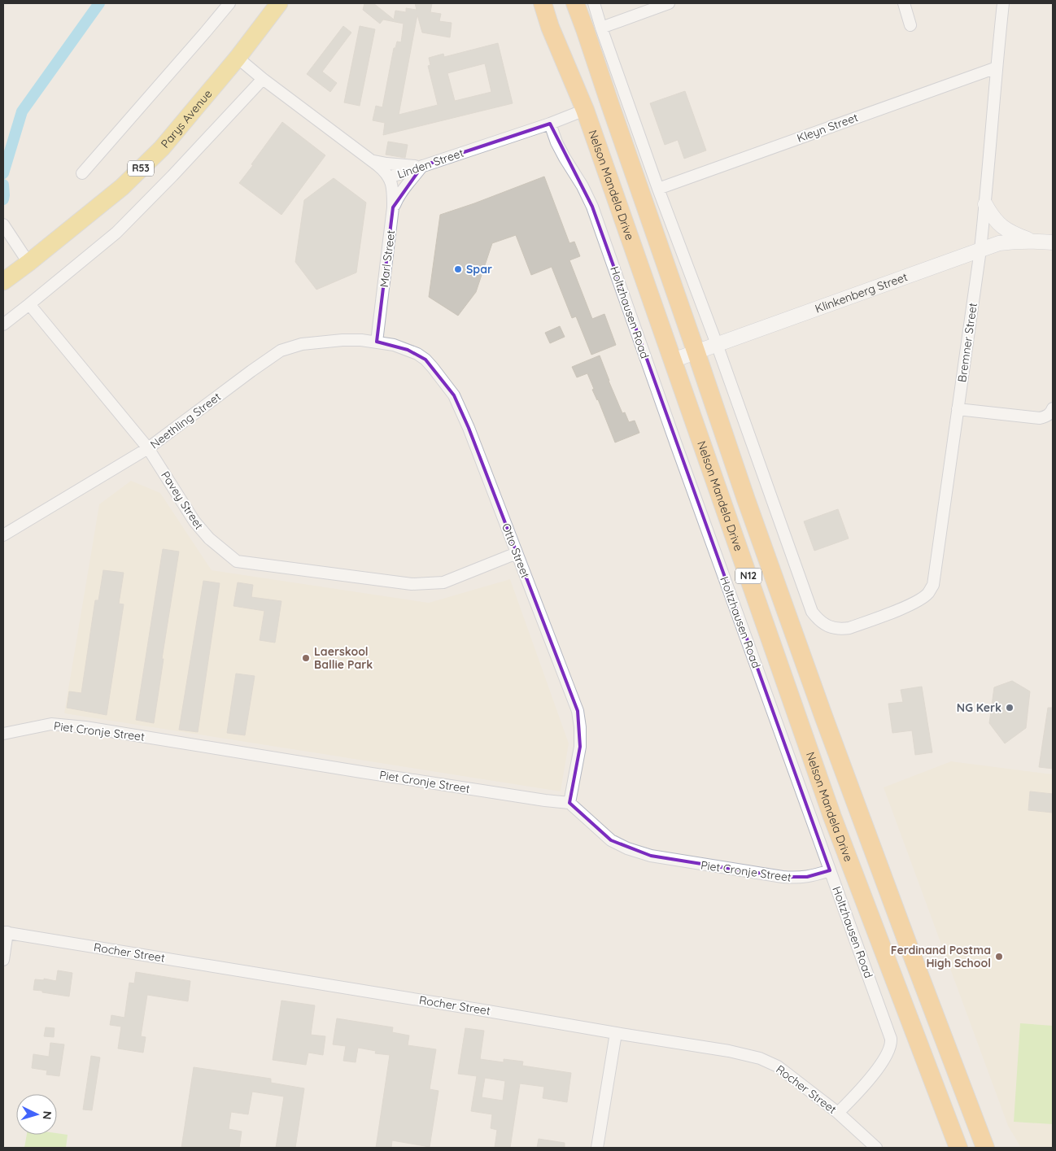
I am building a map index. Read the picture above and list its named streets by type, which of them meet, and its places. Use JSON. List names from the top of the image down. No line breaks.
{"streets":{"highway":["Nelson Mandela Drive","N12"],"main road":["Parys Avenue","R53"],"street":["Kleyn Street","Linden Street","Marl Street","Klinkenberg Street","Holtzhausen Road","Bremner Street","Neethling Street","Pavey Street","Otto Street","Piet Cronje Street","Rocher Street"]},"crossings":[["Parys Avenue","Linden Street"],["Kleyn Street","Bremner Street"],["Linden Street","Nelson Mandela Drive"],["Linden Street","Marl Street"],["Linden Street","Holtzhausen Road"],["Nelson Mandela Drive","Klinkenberg Street"],["Marl Street","Neethling Street"],["Marl Street","Otto Street"],["Klinkenberg Street","Bremner Street"],["Holtzhausen Road","Piet Cronje Street"],["Holtzhausen Road","Rocher Street"],["Neethling Street","Pavey Street"],["Neethling Street","Otto Street"],["Pavey Street","Otto Street"],["Otto Street","Piet Cronje Street"]],"places":["Spar","Laerskool Ballie Park","NG Kerk","Ferdinand Postma High School"],"north":"right"}
